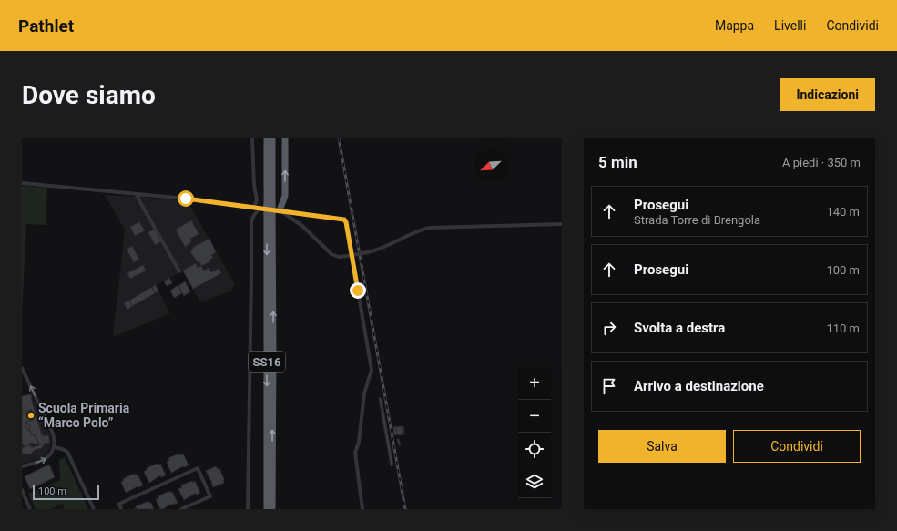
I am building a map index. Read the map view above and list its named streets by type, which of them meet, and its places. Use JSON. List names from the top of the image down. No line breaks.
{"streets":{"highway":["SS16"]},"places":["Scuola Primaria “Marco Polo”"],"scale_bar":"100 m","north":"bottom left","page":{"header":"Pathlet","nav":["Mappa","Livelli","Condividi"],"buttons":["Indicazioni",["Salva","Condividi"]],"title":"Dove siamo","heading":["5 min","A piedi · 350 m"],"list":[["Prosegui","Strada Torre di Brengola","140 m"],["Prosegui","100 m"],["Svolta a destra","110 m"],"Arrivo a destinazione"],"map_buttons":["+","−"],"scale":"100 m"}}
